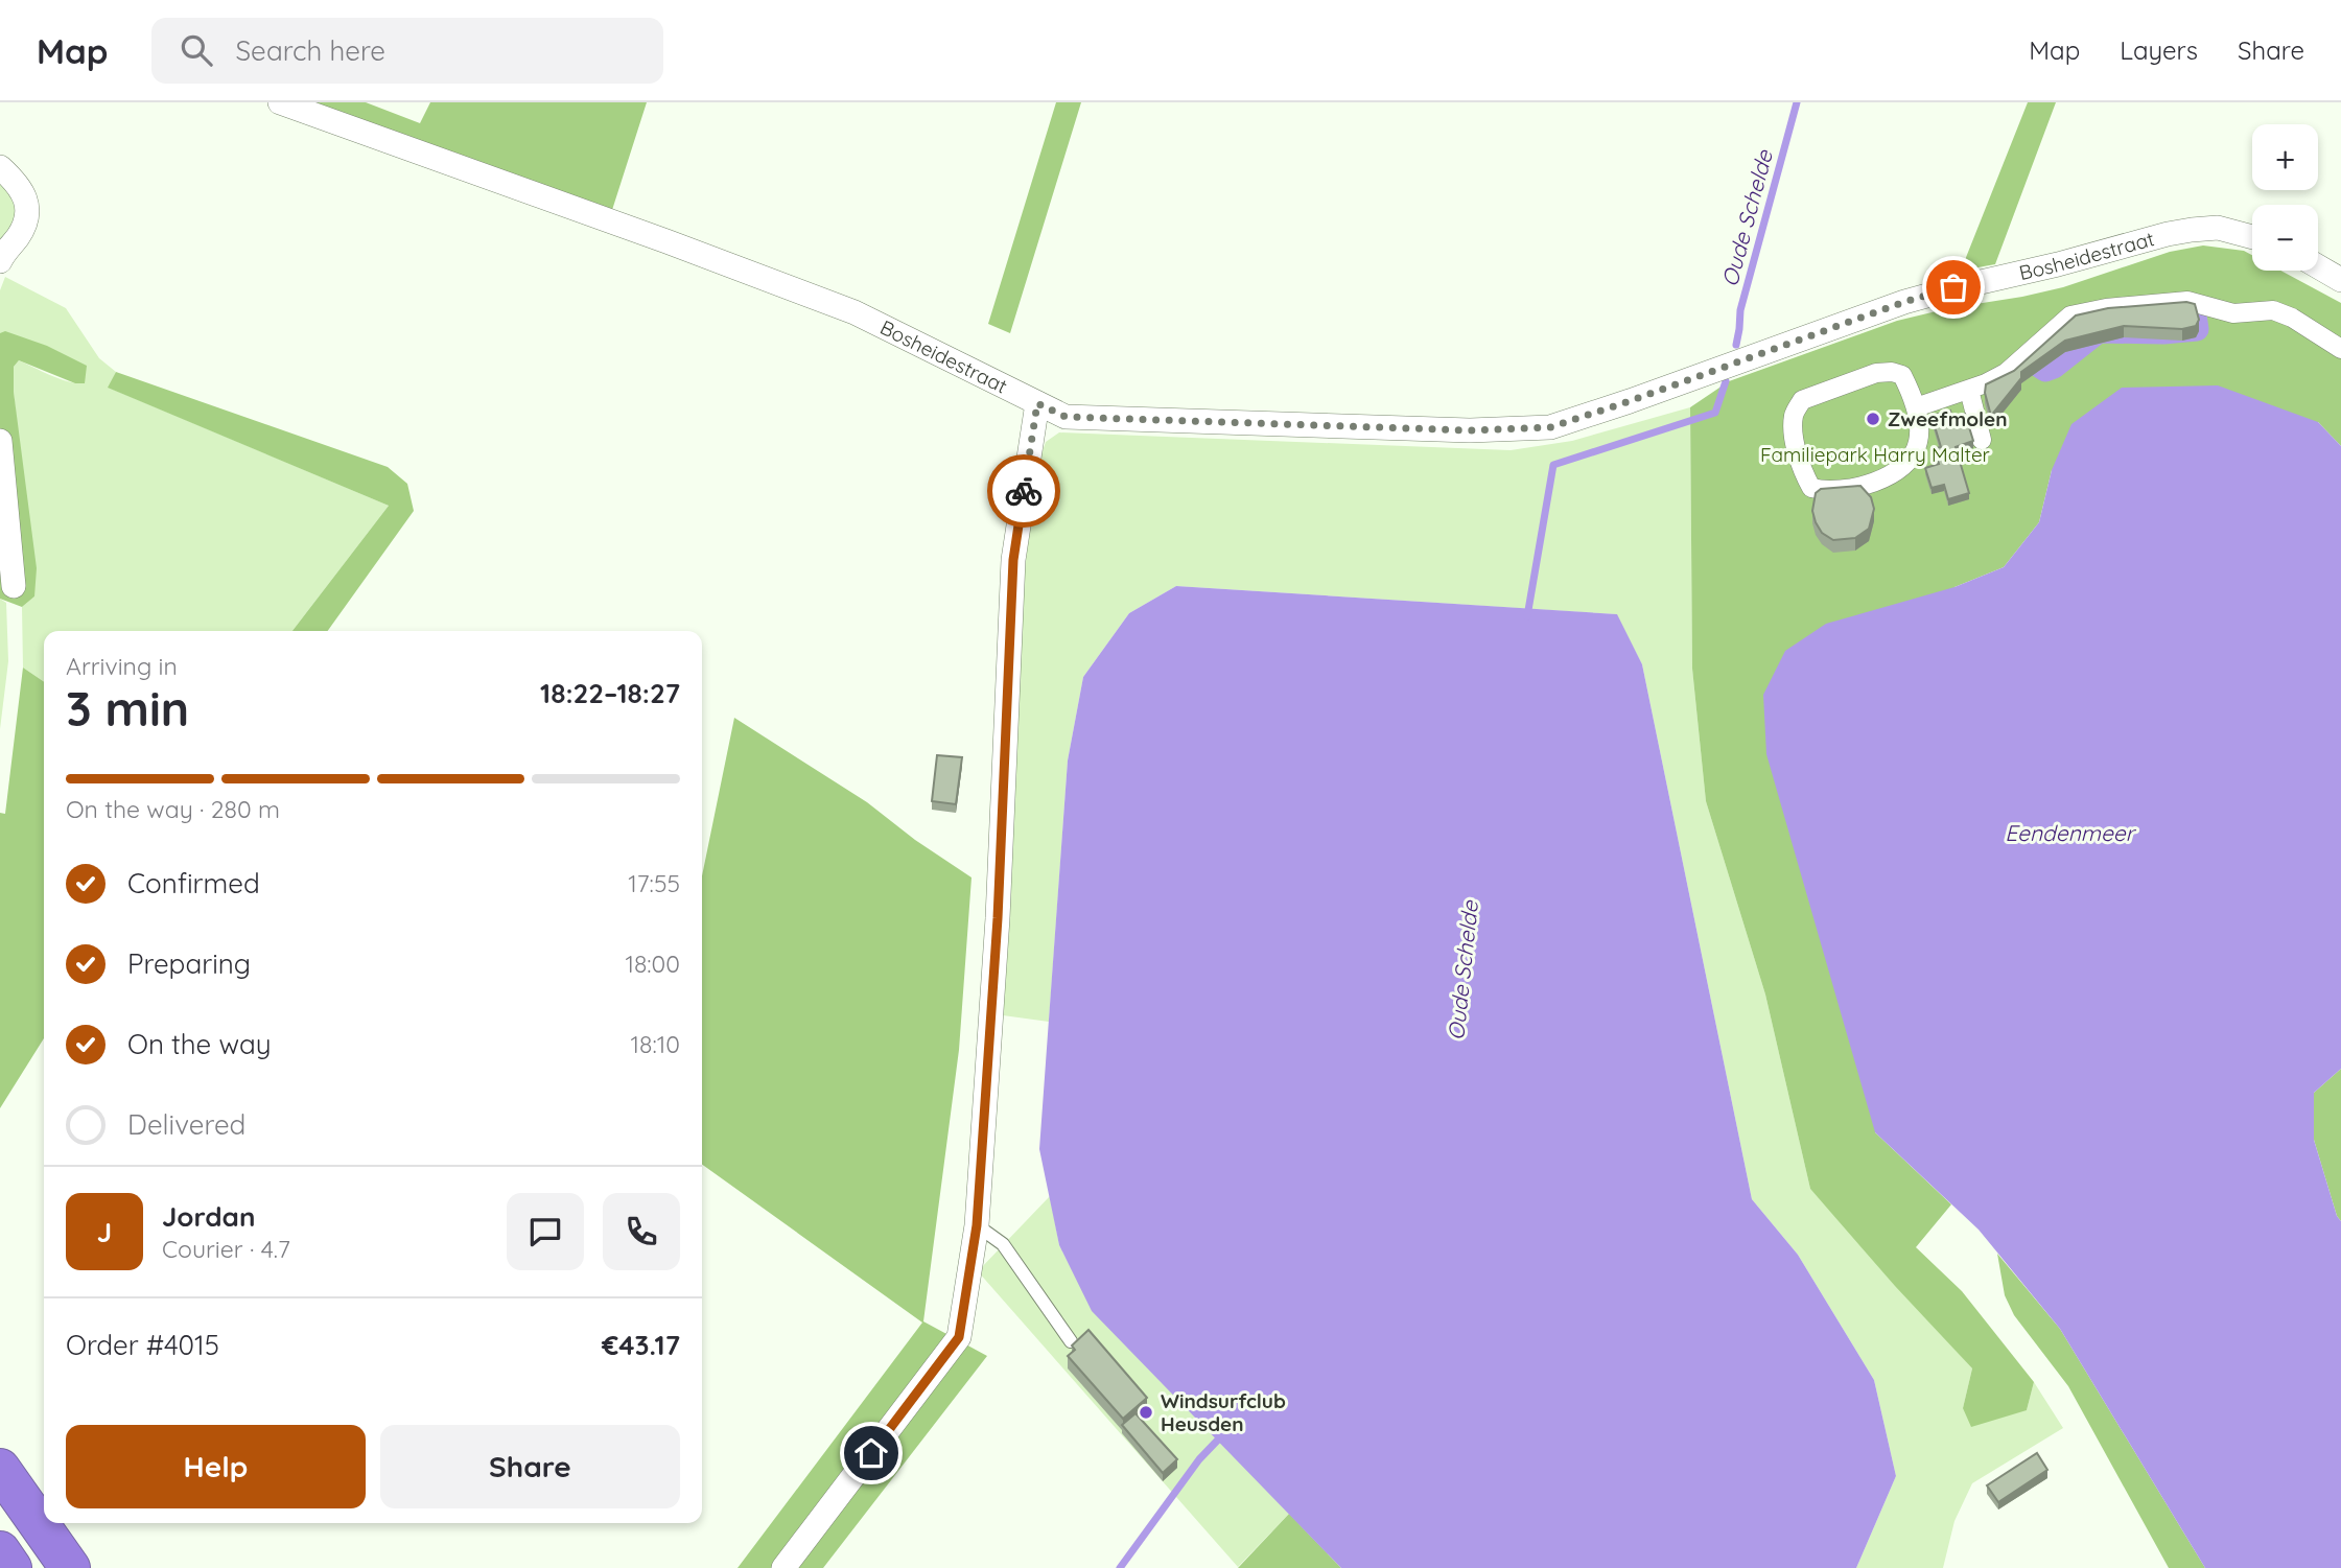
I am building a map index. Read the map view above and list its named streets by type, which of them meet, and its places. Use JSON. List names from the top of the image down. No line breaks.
{"streets":{"street":["Bosheidestraat"]},"water":["Oude Schelde","Eendenmeer"],"parks":["Familiepark Harry Malter"],"places":["Zweefmolen","Windsurfclub Heusden"],"page":{"header":"Map","search":"Search here","nav":["Map","Layers","Share"],"map_buttons":["+","−"],"heading":["3 min","Arriving in","18:22–18:27"],"panel":["Jordan","Courier · 4.7","Order #4015","€43.17"],"bar":"On the way · 280 m","list":[["Confirmed","17:55"],["Preparing","18:00"],["On the way","18:10"],"Delivered"],"round":"J","buttons":["Help","Share"]}}
